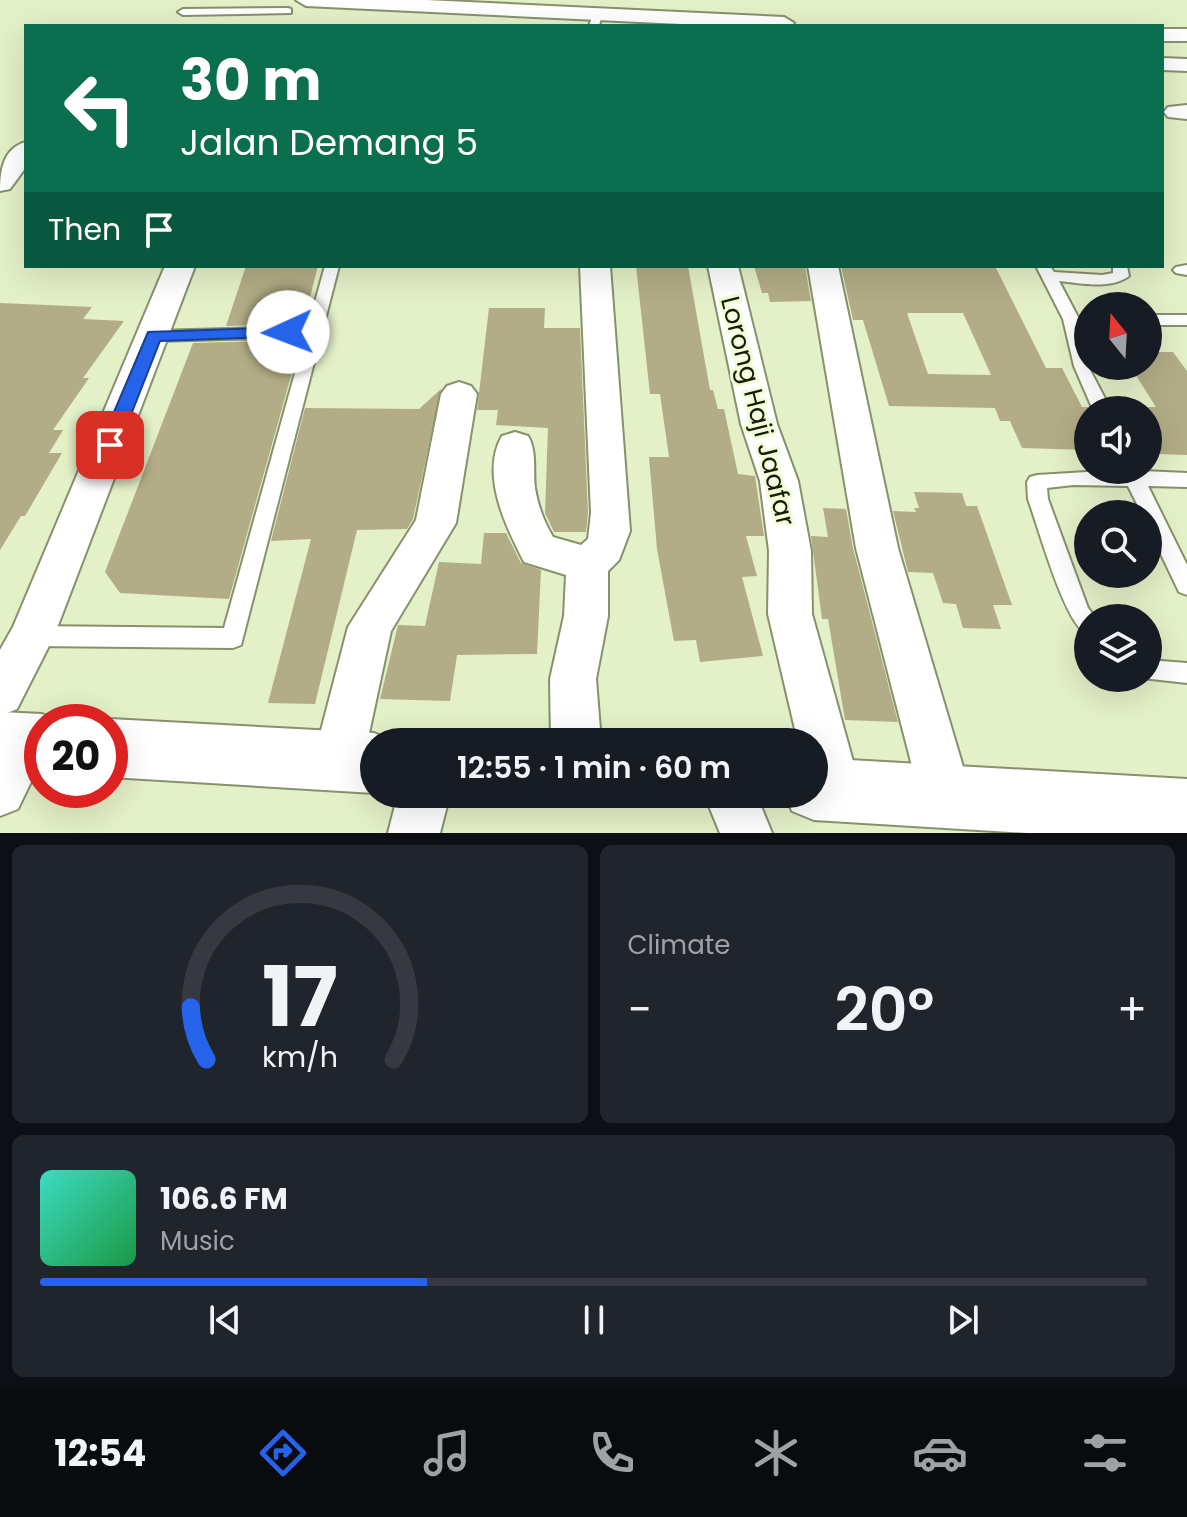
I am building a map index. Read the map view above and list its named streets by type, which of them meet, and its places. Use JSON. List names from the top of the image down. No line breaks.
{"streets":{"street":["Lorong Haji Jaafar"]},"north":"top","page":{"turn":["30 m","Jalan Demang 5"],"then":"Then","limit":"20","trip":"12:55 · 1 min · 60 m","tile":"Climate","heat":["−","20°","+"],"song":["106.6 FM","Music"],"tabs":"12:54","gauge":["17","km/h"]}}
